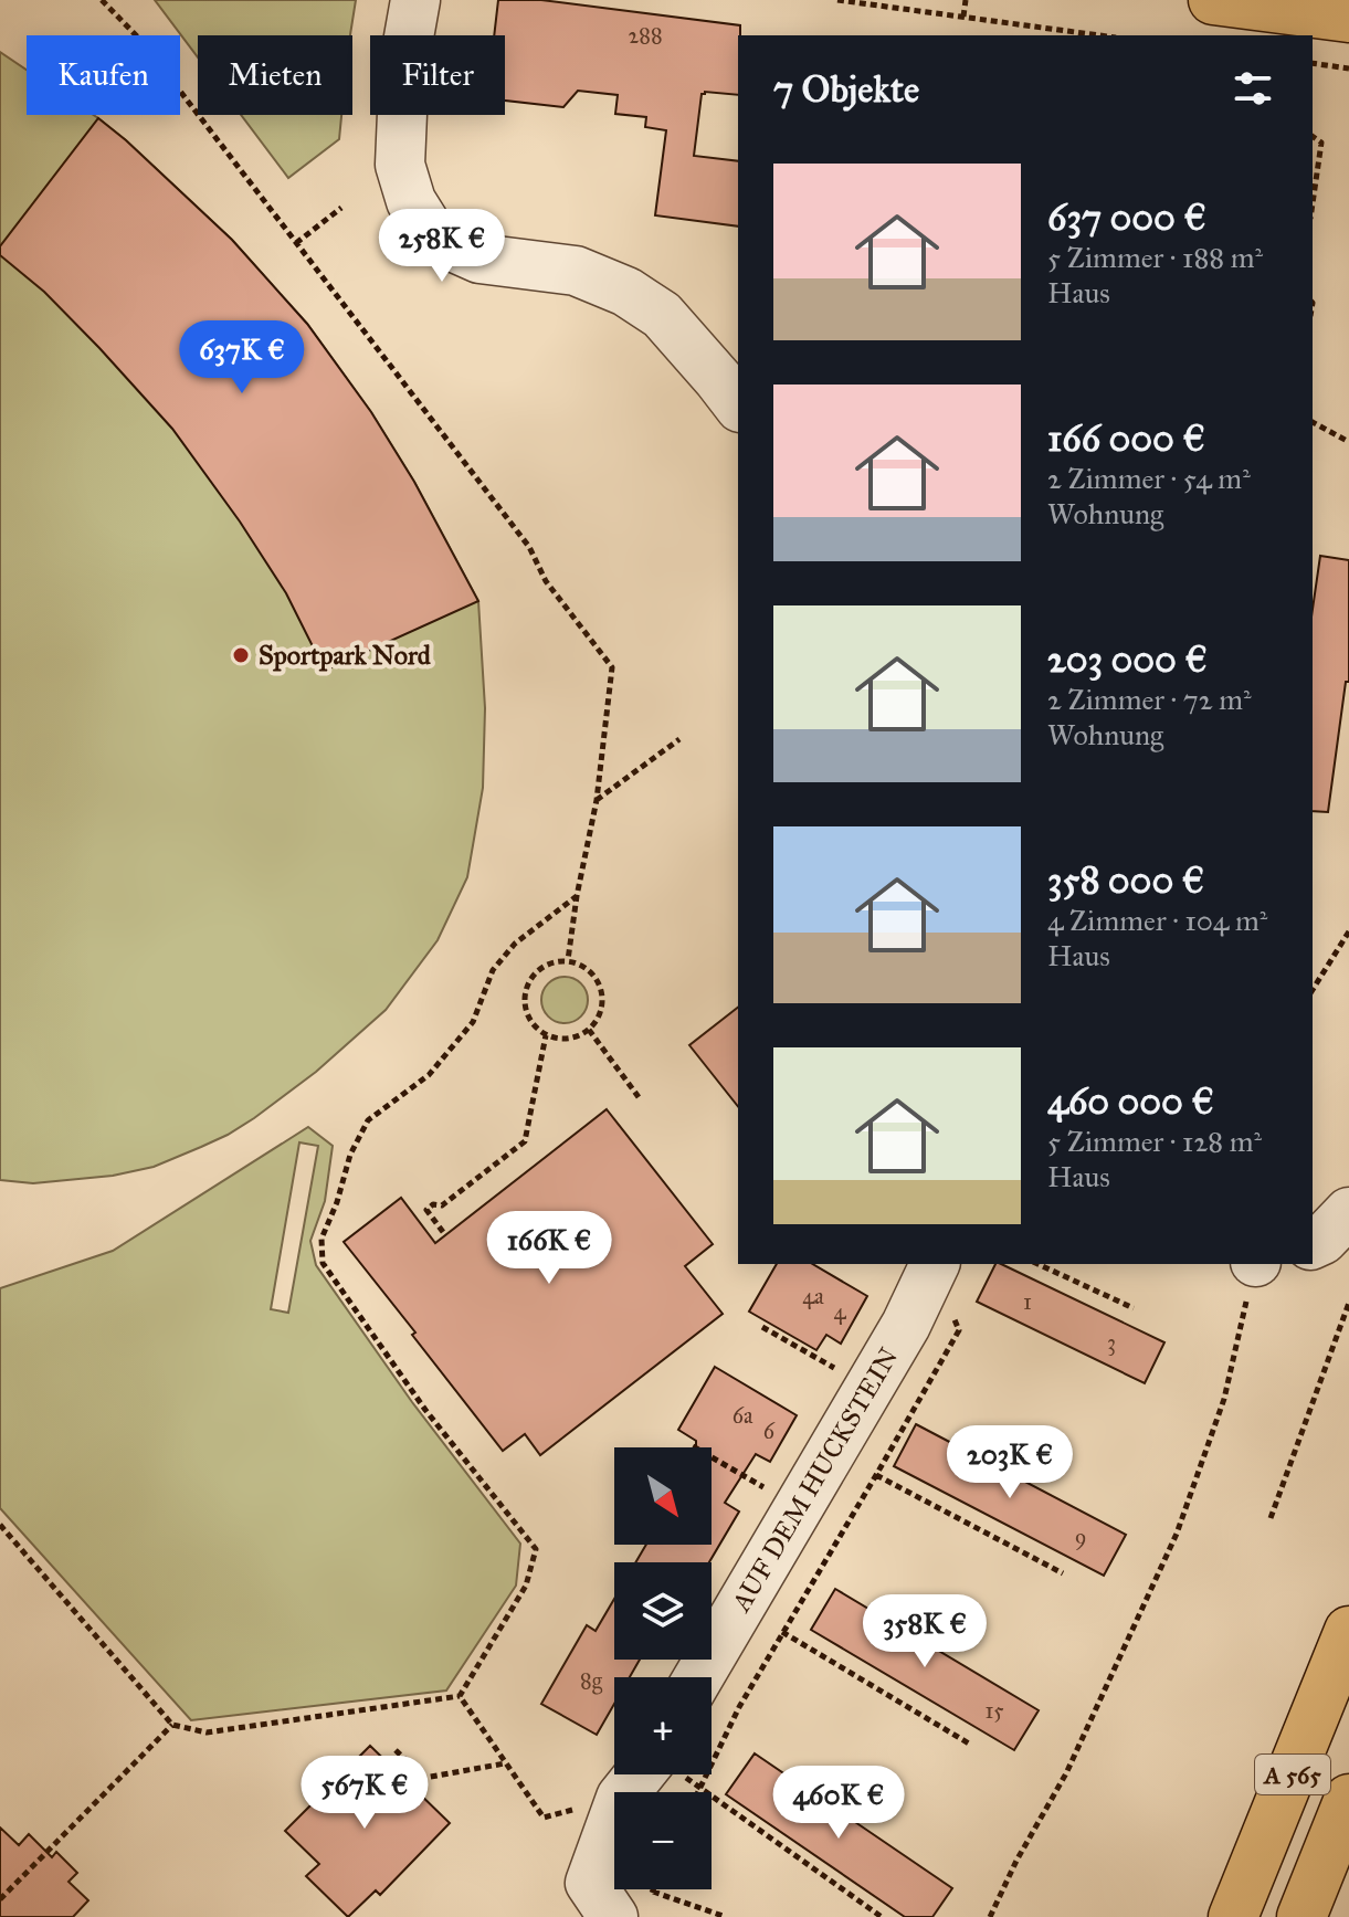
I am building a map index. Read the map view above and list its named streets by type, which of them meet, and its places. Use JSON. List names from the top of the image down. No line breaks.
{"streets":{"main road":["A 565"],"street":["AUF DEM HUCKSTEIN"]},"places":["Sportpark Nord"],"house_numbers":["288","4a","1","4","3","6a","6","9","8g","15"],"north":"bottom right","page":{"chip":["Kaufen","Mieten","Filter"],"heading":"7 Objekte","list":[{"name":"637 000 €","note":"5 Zimmer · 188 m² · Haus"},{"name":"166 000 €","note":"2 Zimmer · 54 m² · Wohnung"},{"name":"203 000 €","note":"2 Zimmer · 72 m² · Wohnung"},{"name":"358 000 €","note":"4 Zimmer · 104 m² · Haus"},{"name":"460 000 €","note":"5 Zimmer · 128 m² · Haus"}],"price":["258K €","637K €","166K €","203K €","358K €","567K €","460K €"],"map_buttons":["+","−"]}}
